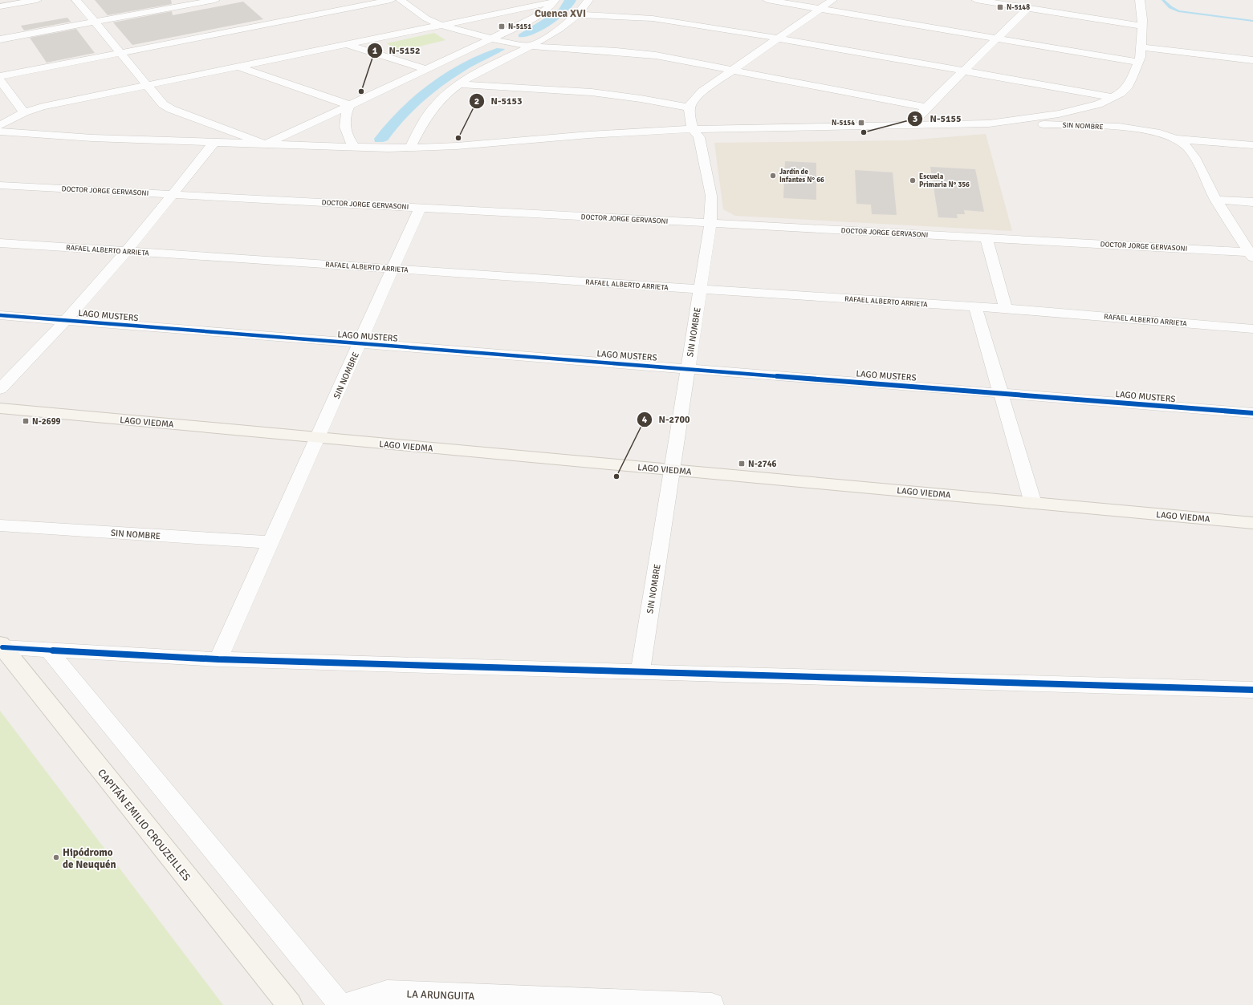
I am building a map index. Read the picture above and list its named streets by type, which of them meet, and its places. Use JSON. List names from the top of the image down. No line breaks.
{"streets":{"main road":["LAGO VIEDMA","CAPITÁN EMILIO CROUZEILLES"],"street":["SIN NOMBRE","DOCTOR JORGE GERVASONI","RAFAEL ALBERTO ARRIETA","LAGO MUSTERS","LA ARUNGUITA"]},"crossings":[["SIN NOMBRE","DOCTOR JORGE GERVASONI"],["SIN NOMBRE","RAFAEL ALBERTO ARRIETA"],["SIN NOMBRE","LAGO MUSTERS"],["SIN NOMBRE","LAGO VIEDMA"]],"districts":["Cuenca XVI"],"places":{"transit":["N-5148","N-5151","N-5154","N-2699","N-2746"],"other":["N-5152","N-5155","N-5153","Jardín de Infantes N° 66","Escuela Primaria N° 356","N-2700","Hipódromo de Neuquén"]}}
